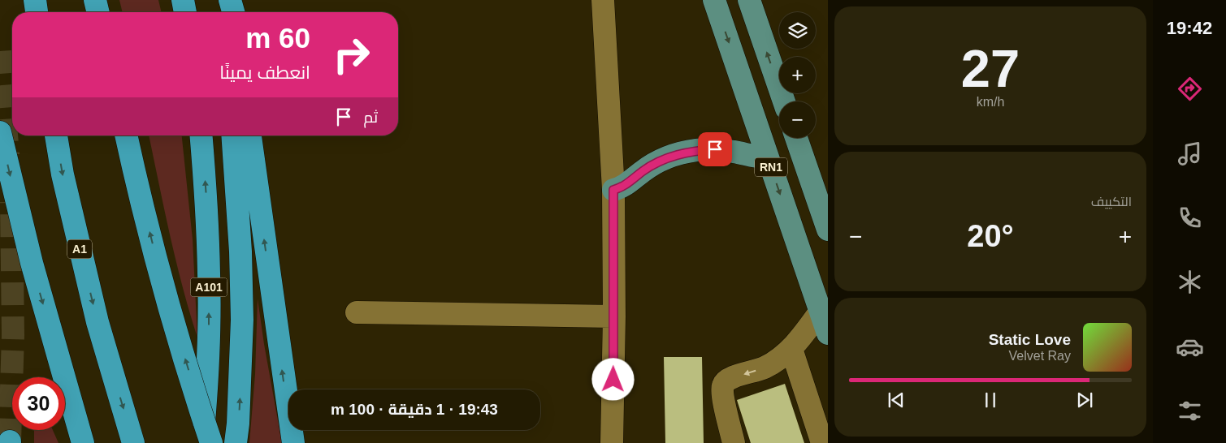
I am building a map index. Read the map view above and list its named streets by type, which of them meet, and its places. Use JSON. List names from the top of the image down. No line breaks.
{"streets":{"highway":["A1","A101"],"main road":["RN1"]},"page":{"tabs":"19:42","tile":[["27","km/h"],"التكييف"],"map_buttons":["+","−"],"turn":["60 m","انعطف يمينًا"],"then":"ثم","heat":["−","20°","+"],"song":["Static Love","Velvet Ray"],"limit":"30","trip":"19:43 · 1 دقيقة · 100 m"}}
